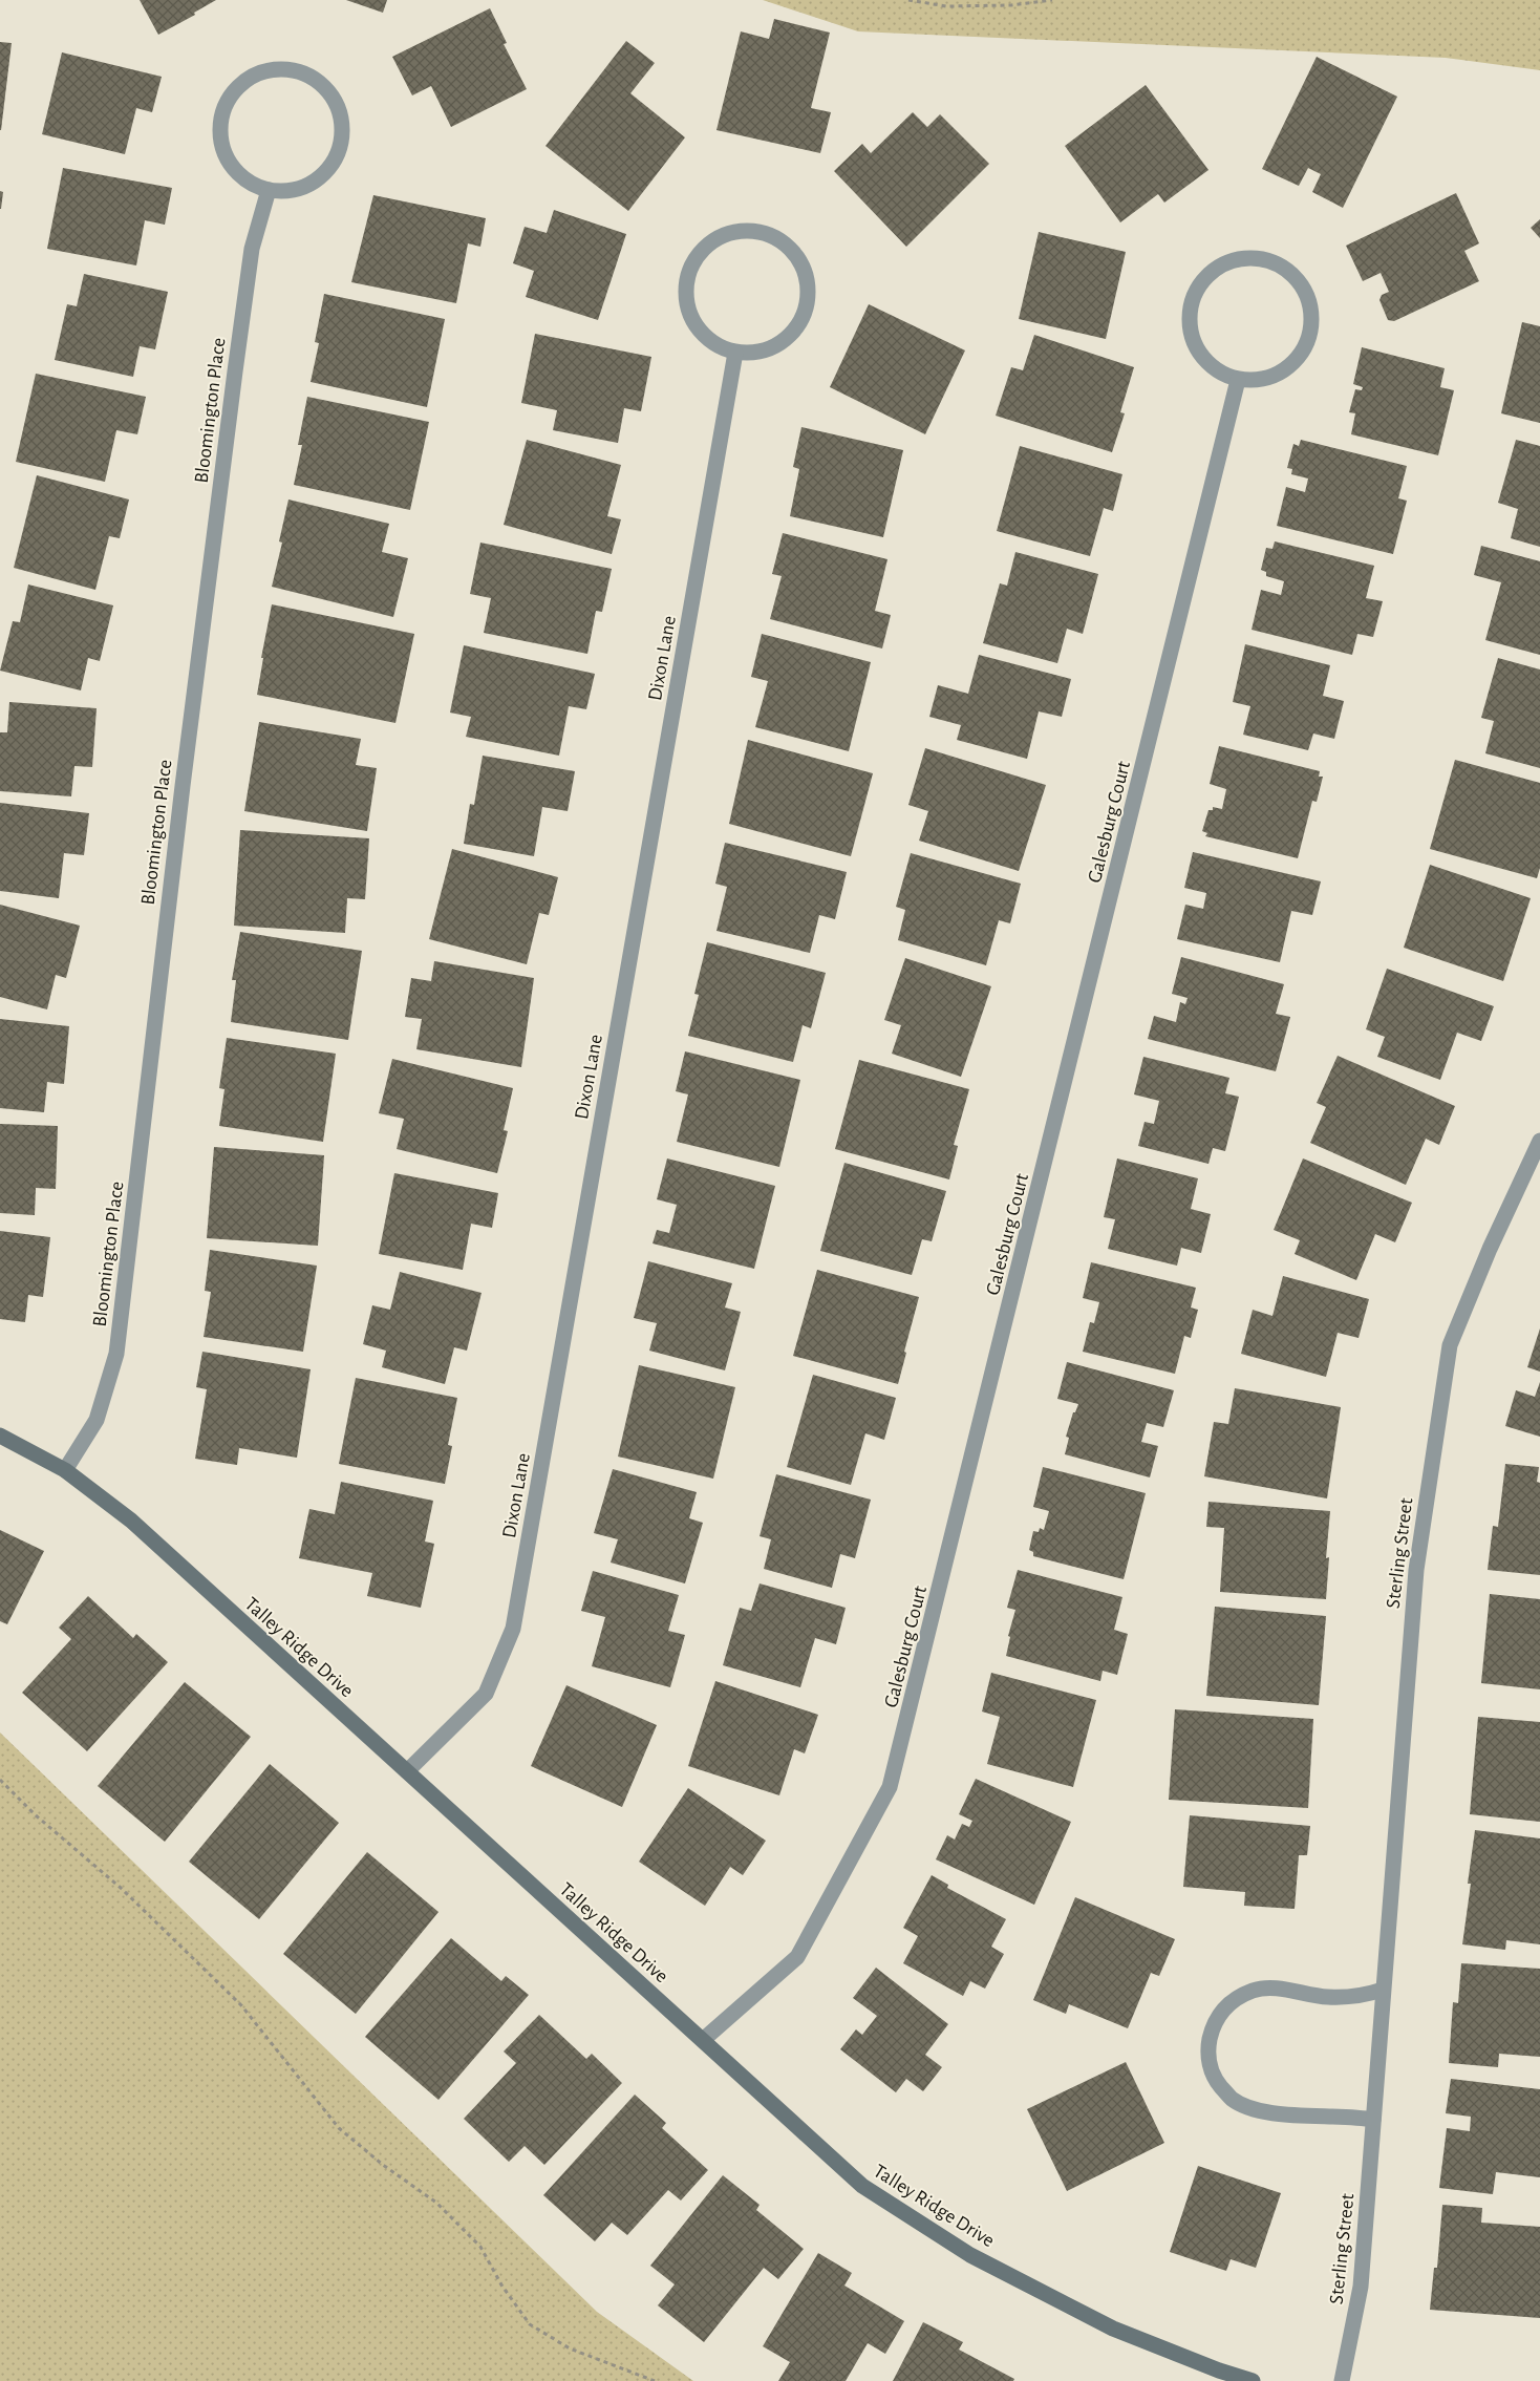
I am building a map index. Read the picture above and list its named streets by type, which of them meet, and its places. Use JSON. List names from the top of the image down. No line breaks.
{"streets":{"street":["Bloomington Place","Dixon Lane","Galesburg Court","Sterling Street","Talley Ridge Drive"]},"crossings":[["Bloomington Place","Talley Ridge Drive"],["Dixon Lane","Talley Ridge Drive"],["Galesburg Court","Talley Ridge Drive"]]}
